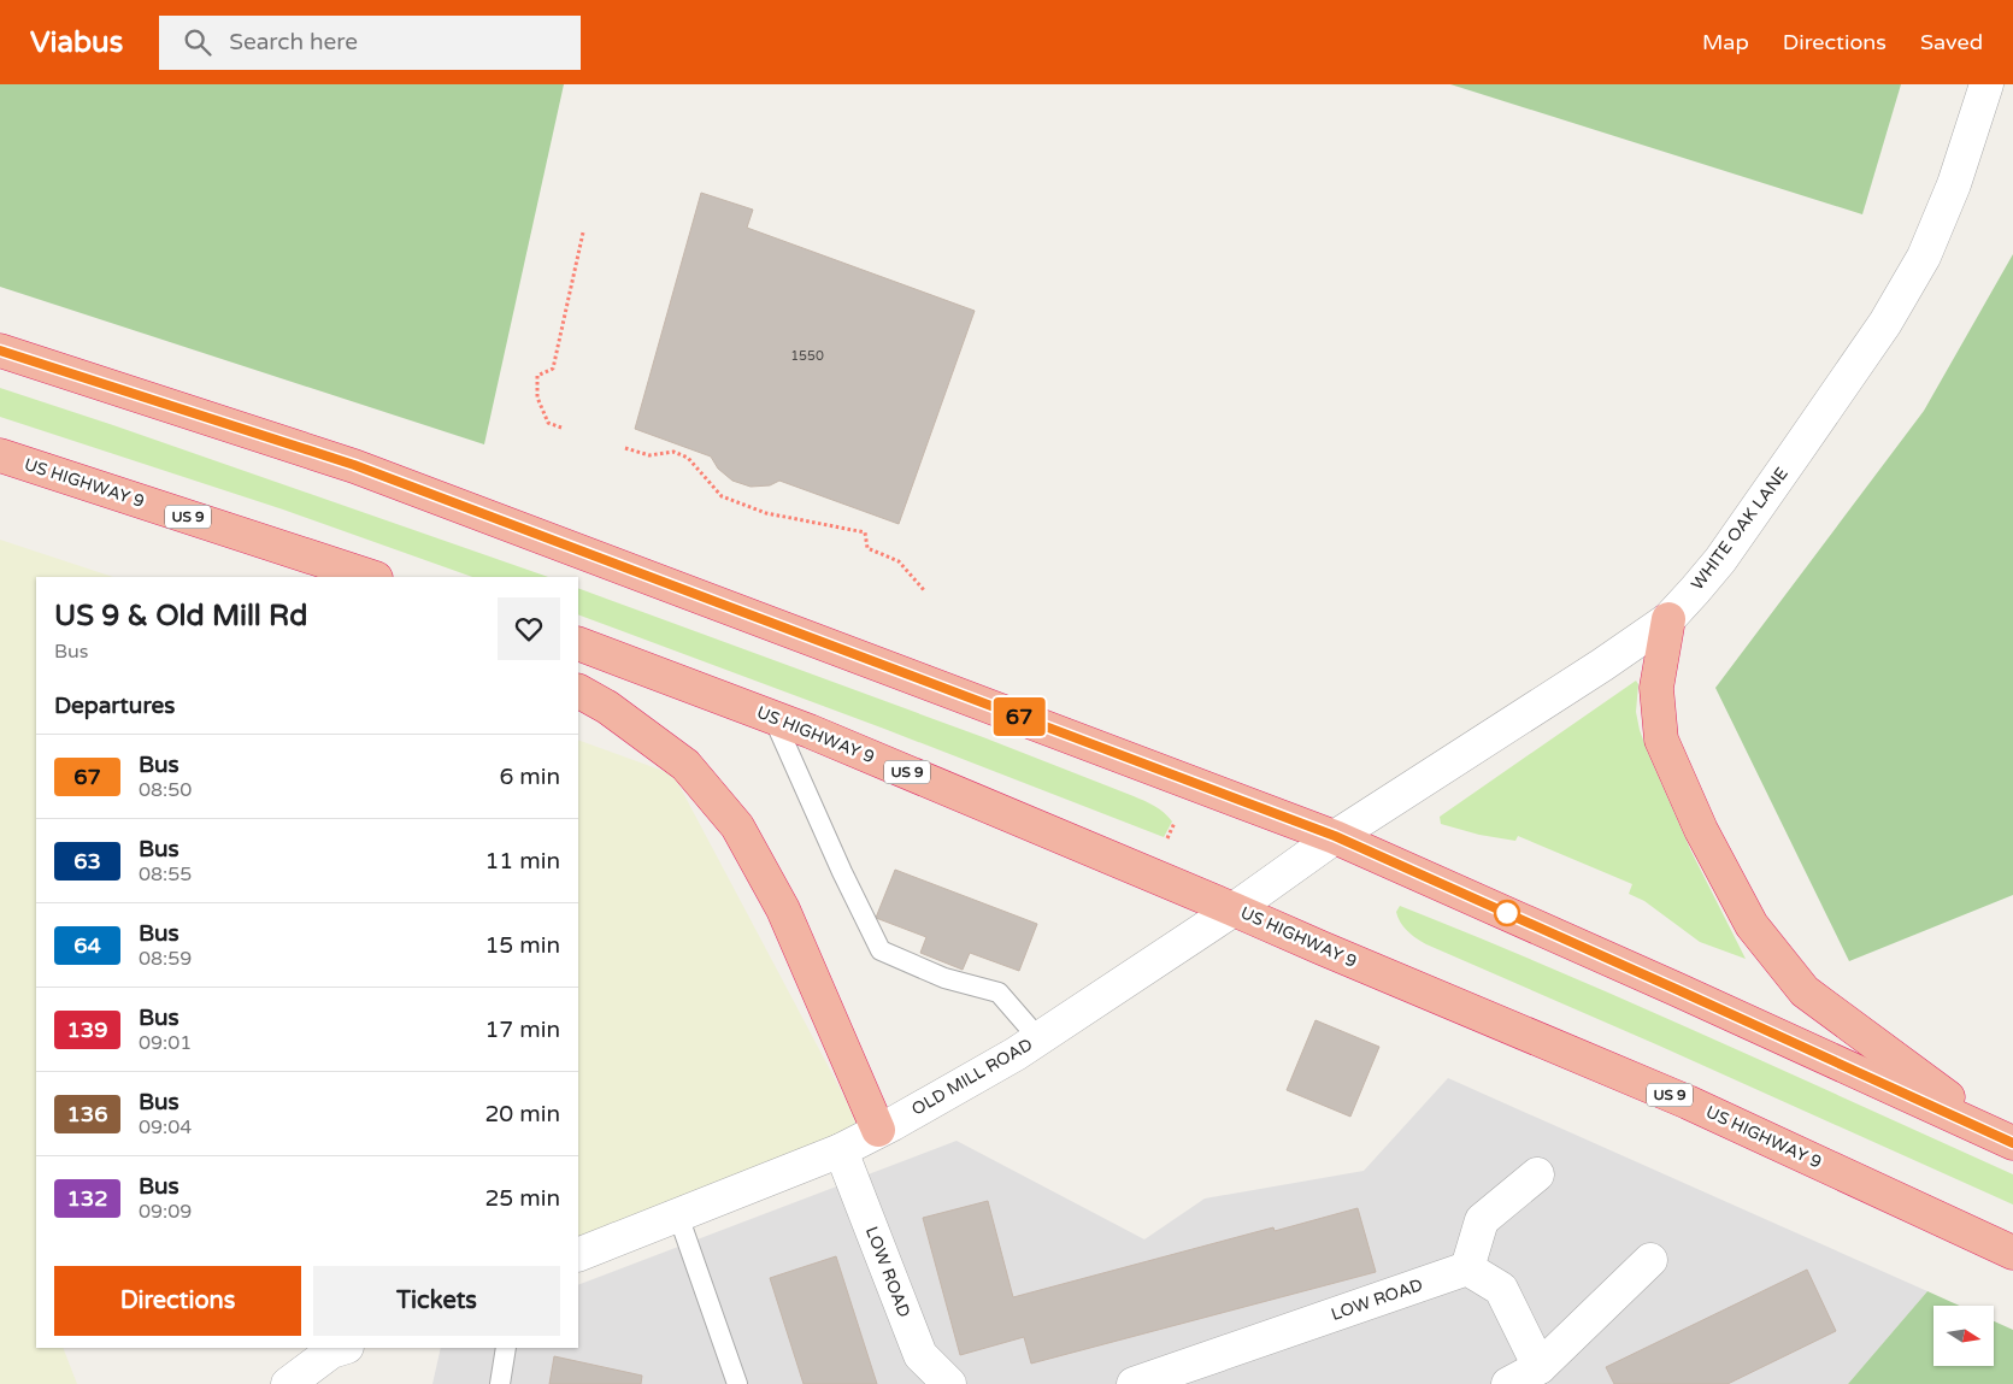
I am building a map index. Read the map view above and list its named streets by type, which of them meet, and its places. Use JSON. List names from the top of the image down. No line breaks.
{"streets":{"highway":["US HIGHWAY 9","US 9"],"street":["WHITE OAK LANE","OLD MILL ROAD","LOW ROAD"]},"crossings":[["US HIGHWAY 9","OLD MILL ROAD"],["WHITE OAK LANE","OLD MILL ROAD"],["OLD MILL ROAD","LOW ROAD"]],"lines":["bus line 67"],"house_numbers":["1550"],"north":"right","page":{"header":"Viabus","search":"Search here","nav":["Map","Directions","Saved"],"on_map":"67","heading":[["US 9 & Old Mill Rd","Bus"],"Departures"],"list":[{"mark":"67","name":"Bus","note":"08:50","value":"6 min"},{"mark":"63","name":"Bus","note":"08:55","value":"11 min"},{"mark":"64","name":"Bus","note":"08:59","value":"15 min"},{"mark":"139","name":"Bus","note":"09:01","value":"17 min"},{"mark":"136","name":"Bus","note":"09:04","value":"20 min"},{"mark":"132","name":"Bus","note":"09:09","value":"25 min"}],"buttons":["Directions","Tickets"]}}
